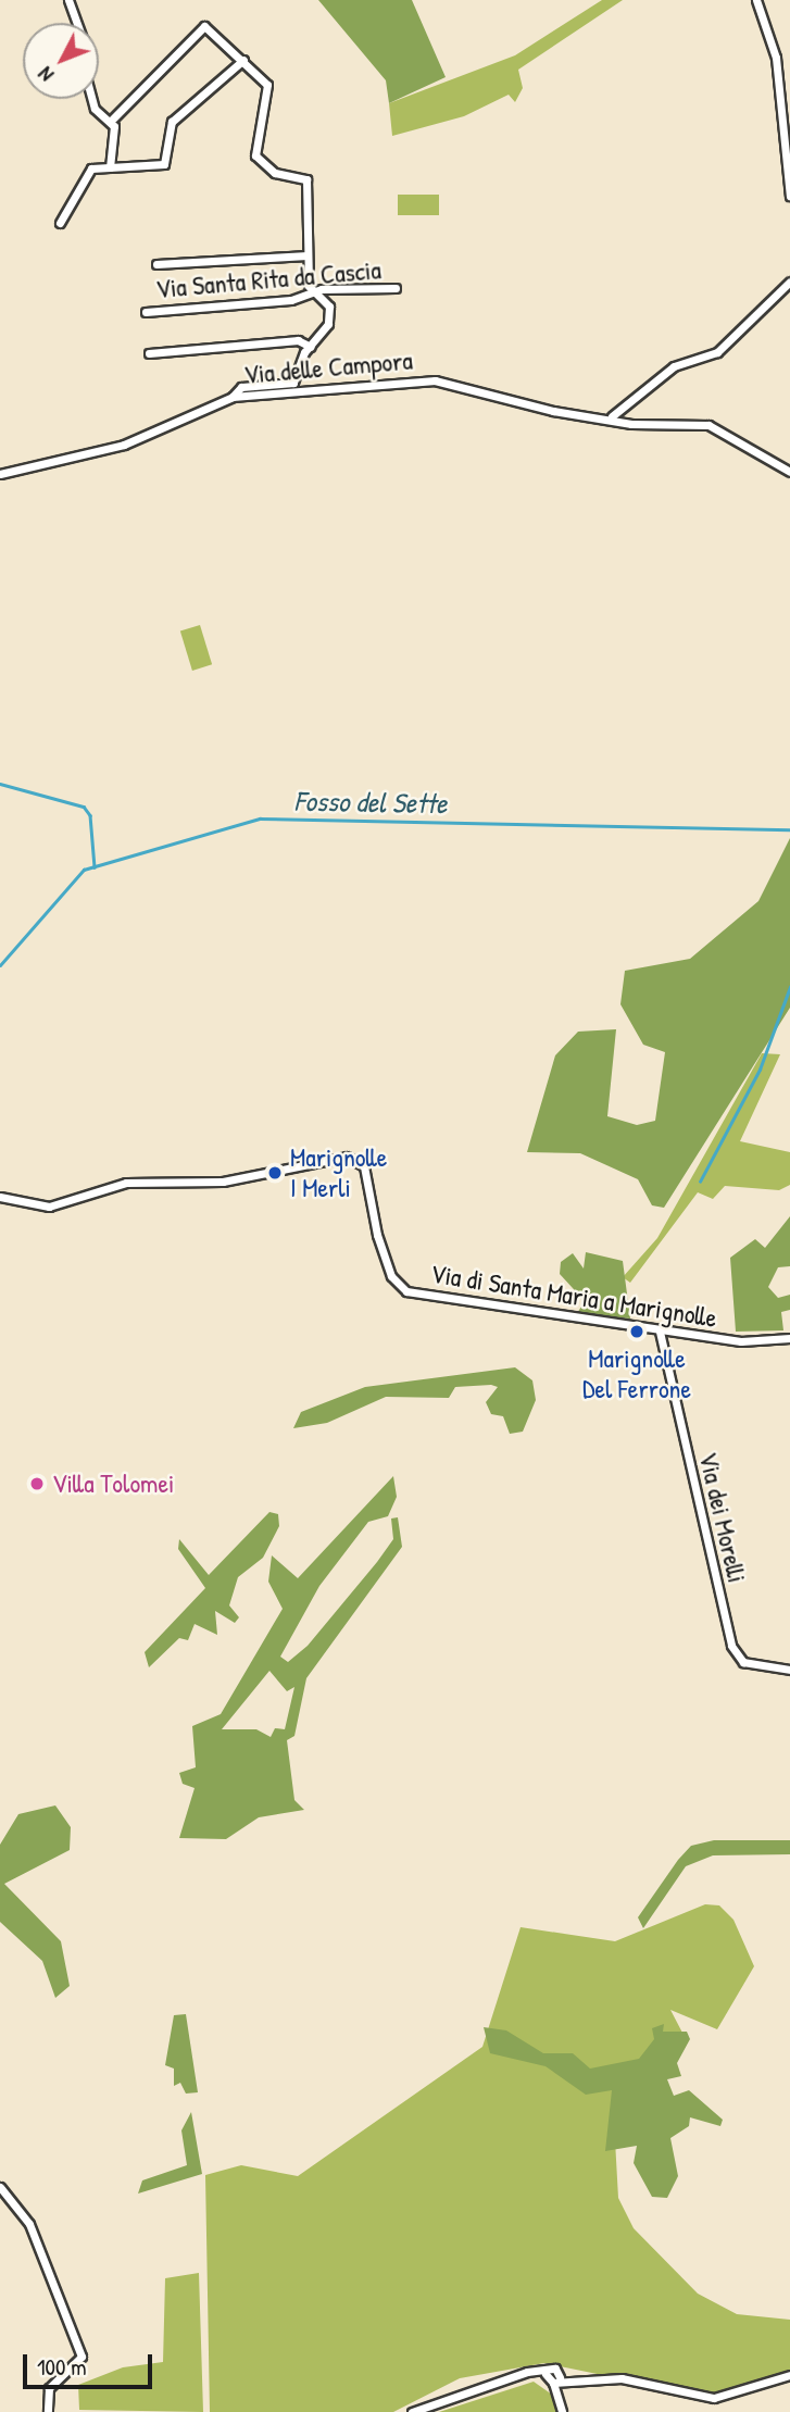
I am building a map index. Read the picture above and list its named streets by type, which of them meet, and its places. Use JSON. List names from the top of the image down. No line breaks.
{"streets":{"street":["Via Santa Rita da Cascia","Via delle Campora","Via di Santa Maria a Marignolle","Via dei Morelli"]},"crossings":[["Via di Santa Maria a Marignolle","Via dei Morelli"]],"water":["Fosso del Sette"],"places":["Marignolle I Merli","Marignolle Del Ferrone","Villa Tolomei"],"scale_bar":"100 m","north":"bottom left"}
